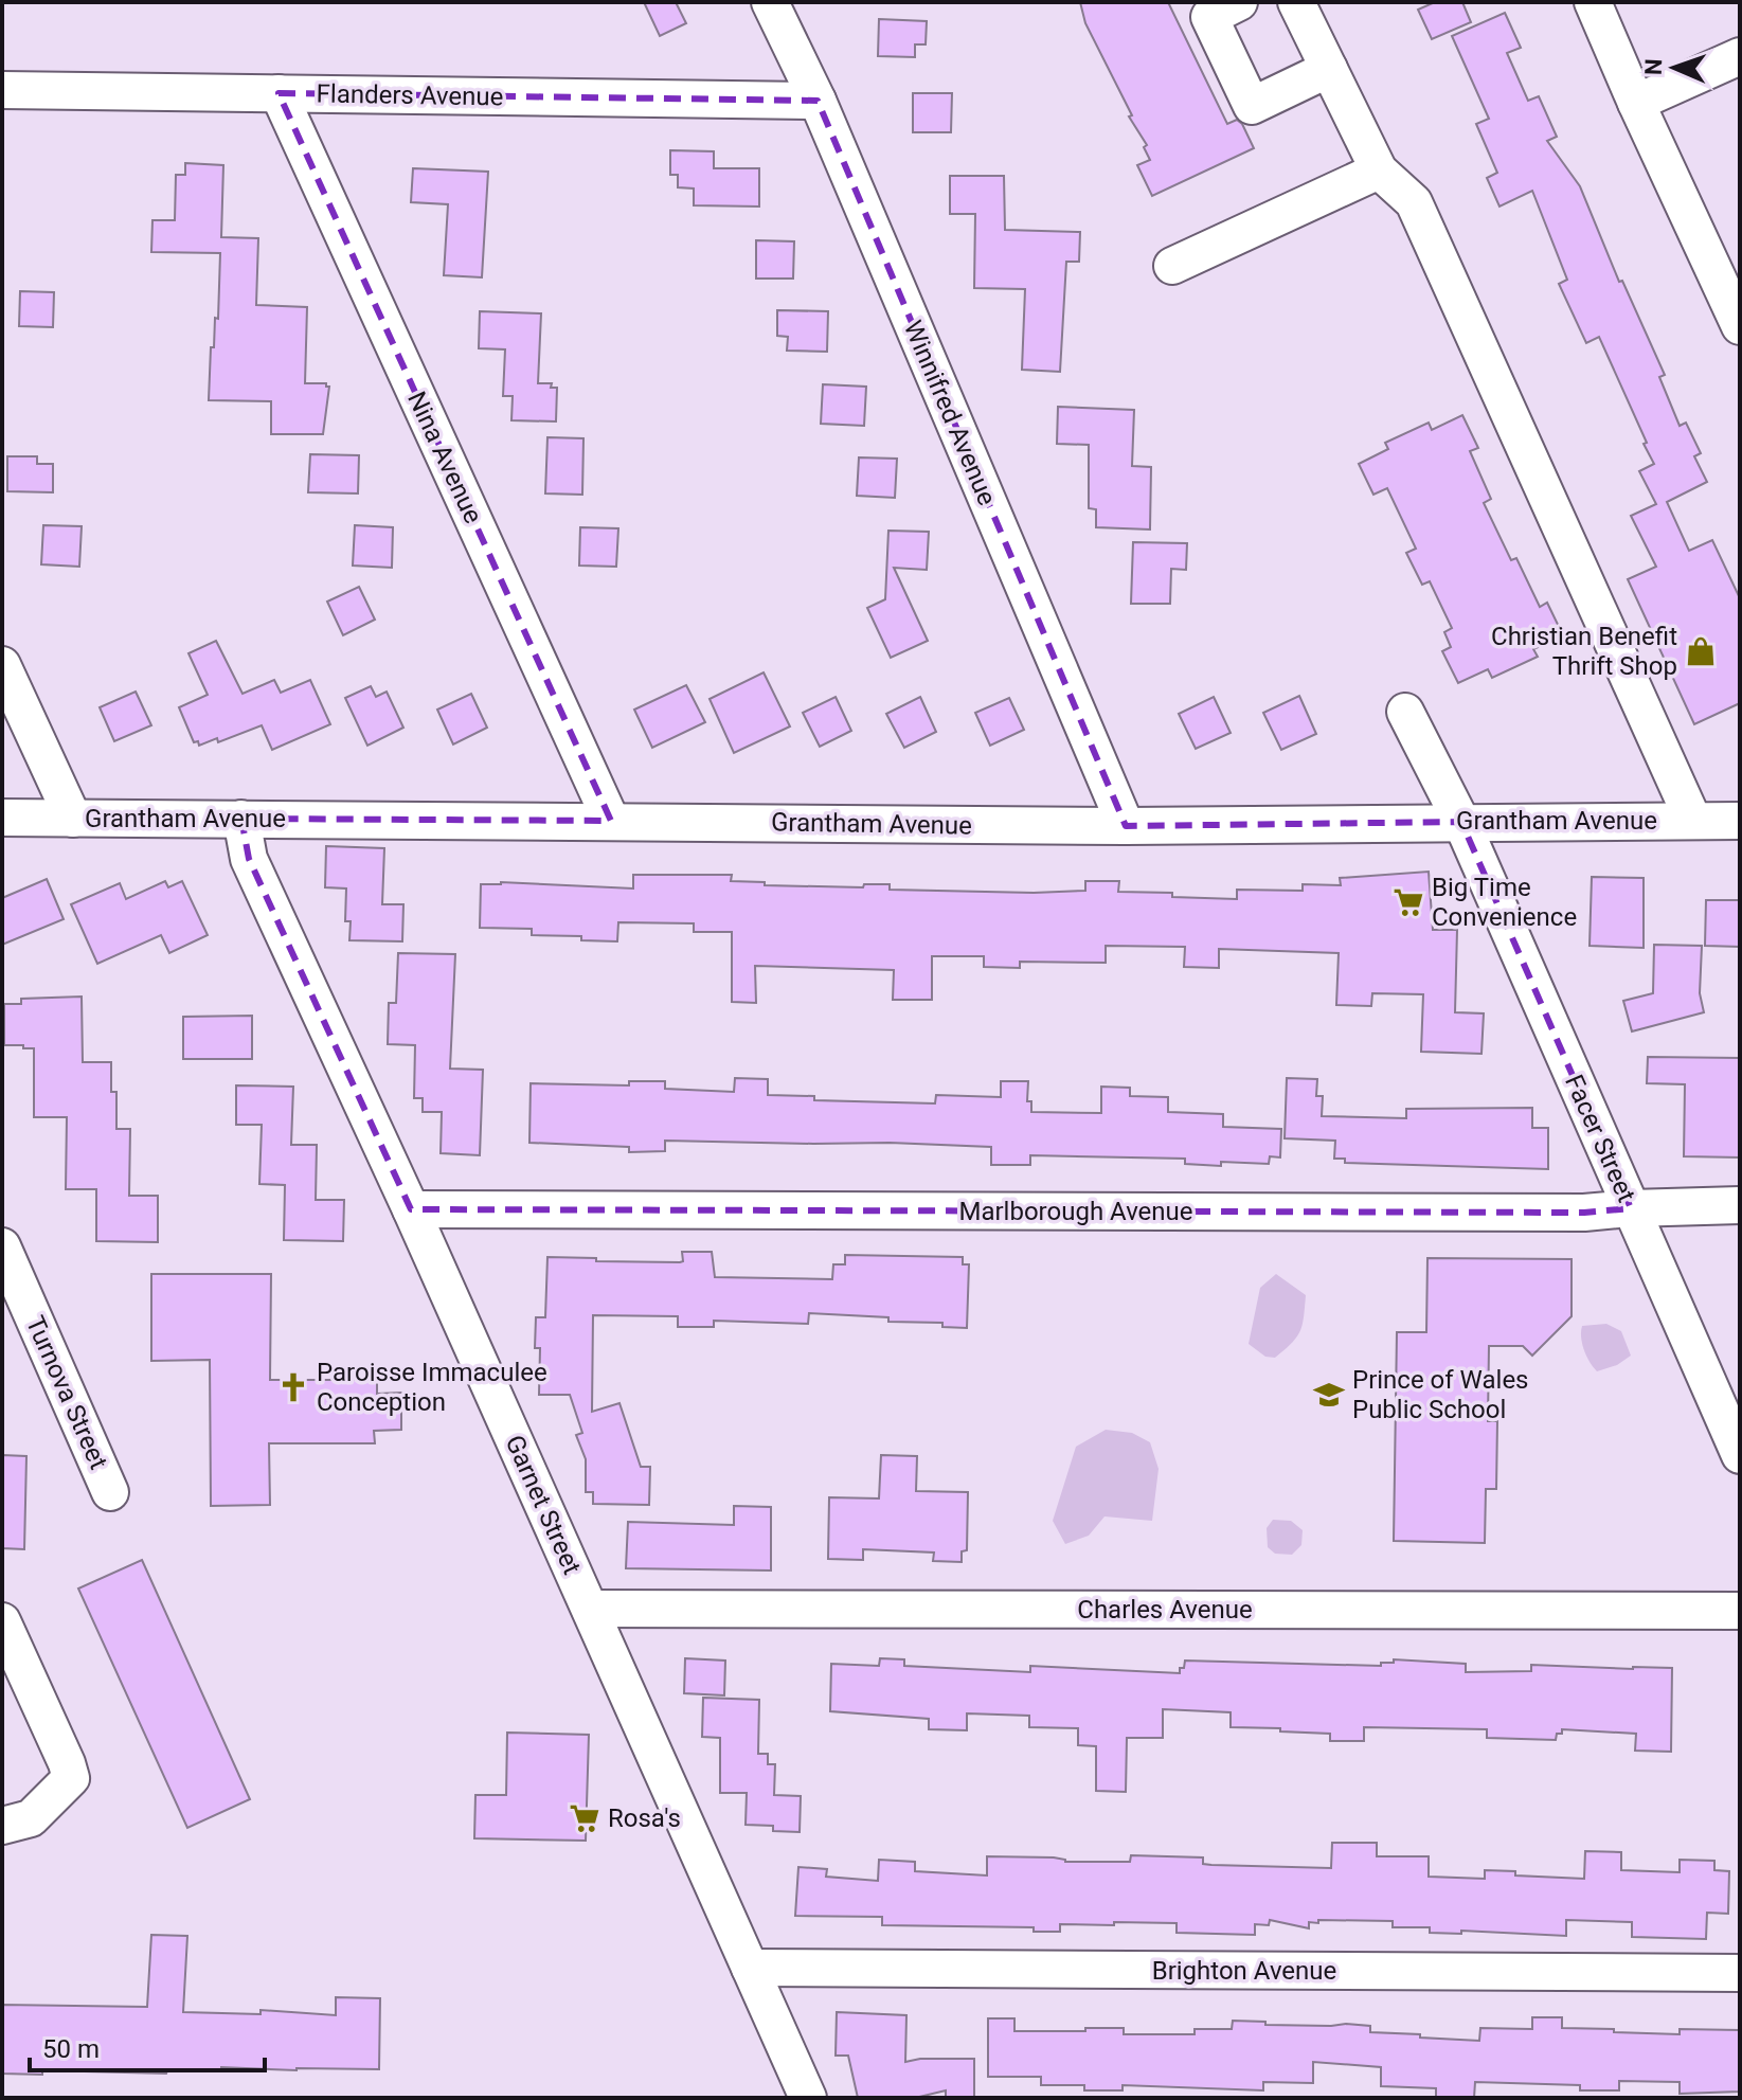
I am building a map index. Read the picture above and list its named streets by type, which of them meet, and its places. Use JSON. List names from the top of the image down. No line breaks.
{"streets":{"street":["Flanders Avenue","Winnifred Avenue","Nina Avenue","Grantham Avenue","Facer Street","Marlborough Avenue","Turnova Street","Garnet Street","Charles Avenue","Brighton Avenue"]},"crossings":[["Flanders Avenue","Winnifred Avenue"],["Flanders Avenue","Nina Avenue"],["Winnifred Avenue","Grantham Avenue"],["Nina Avenue","Grantham Avenue"],["Grantham Avenue","Facer Street"],["Grantham Avenue","Garnet Street"],["Facer Street","Marlborough Avenue"],["Marlborough Avenue","Garnet Street"],["Garnet Street","Charles Avenue"],["Garnet Street","Brighton Avenue"]],"places":{"shop":["Christian Benefit Thrift Shop"],"supermarket":["Big Time Convenience","Rosa's"],"church":["Paroisse Immaculee Conception"],"school or university":["Prince of Wales Public School"]},"scale_bar":"50 m","north":"left"}
